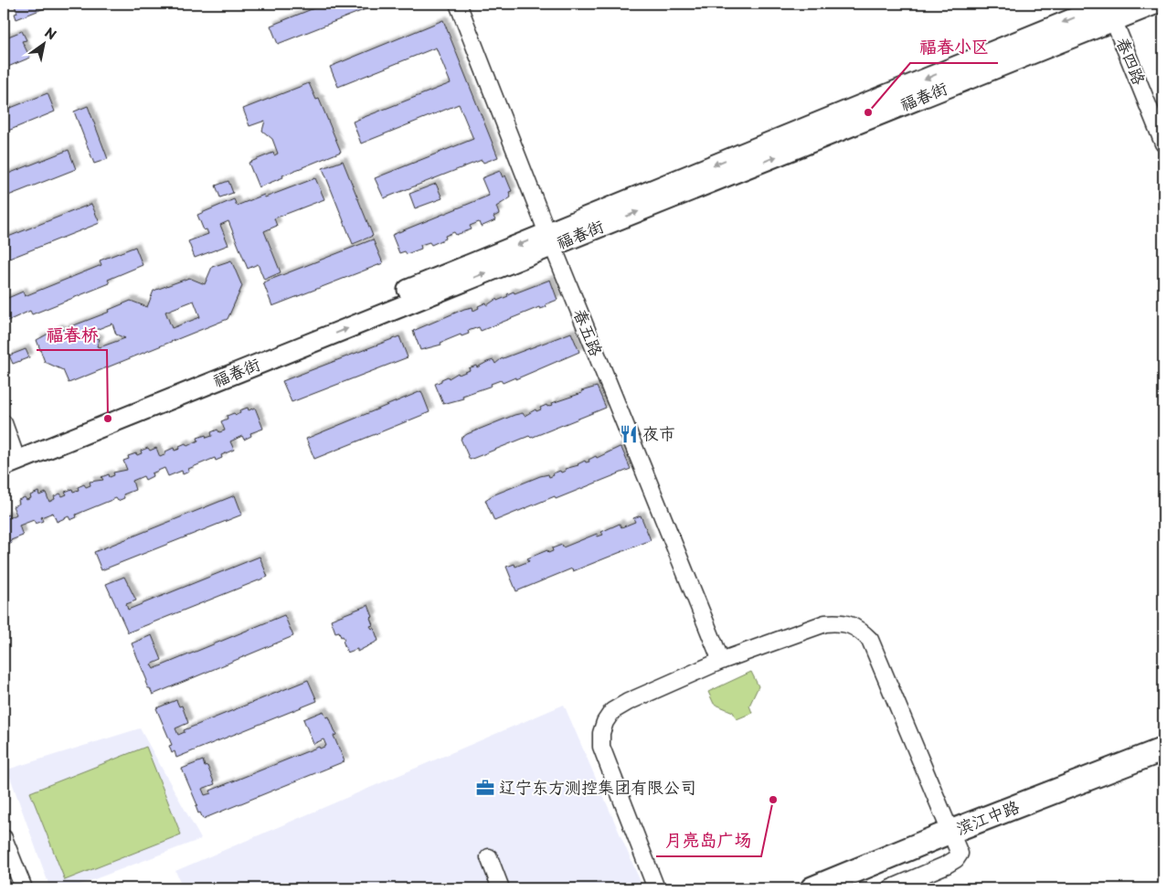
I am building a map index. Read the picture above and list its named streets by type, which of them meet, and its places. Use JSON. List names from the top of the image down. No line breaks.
{"streets":{"highway":["滨江中路"],"main road":["福春街"],"street":["春四路","春五路"]},"crossings":[["春四路","福春街"],["福春街","春五路"]],"places":{"other":["福春小区","福春桥","月亮岛广场"],"restaurant":["夜市"],"office":["辽宁东方测控集团有限公司"]},"north":"top right"}
